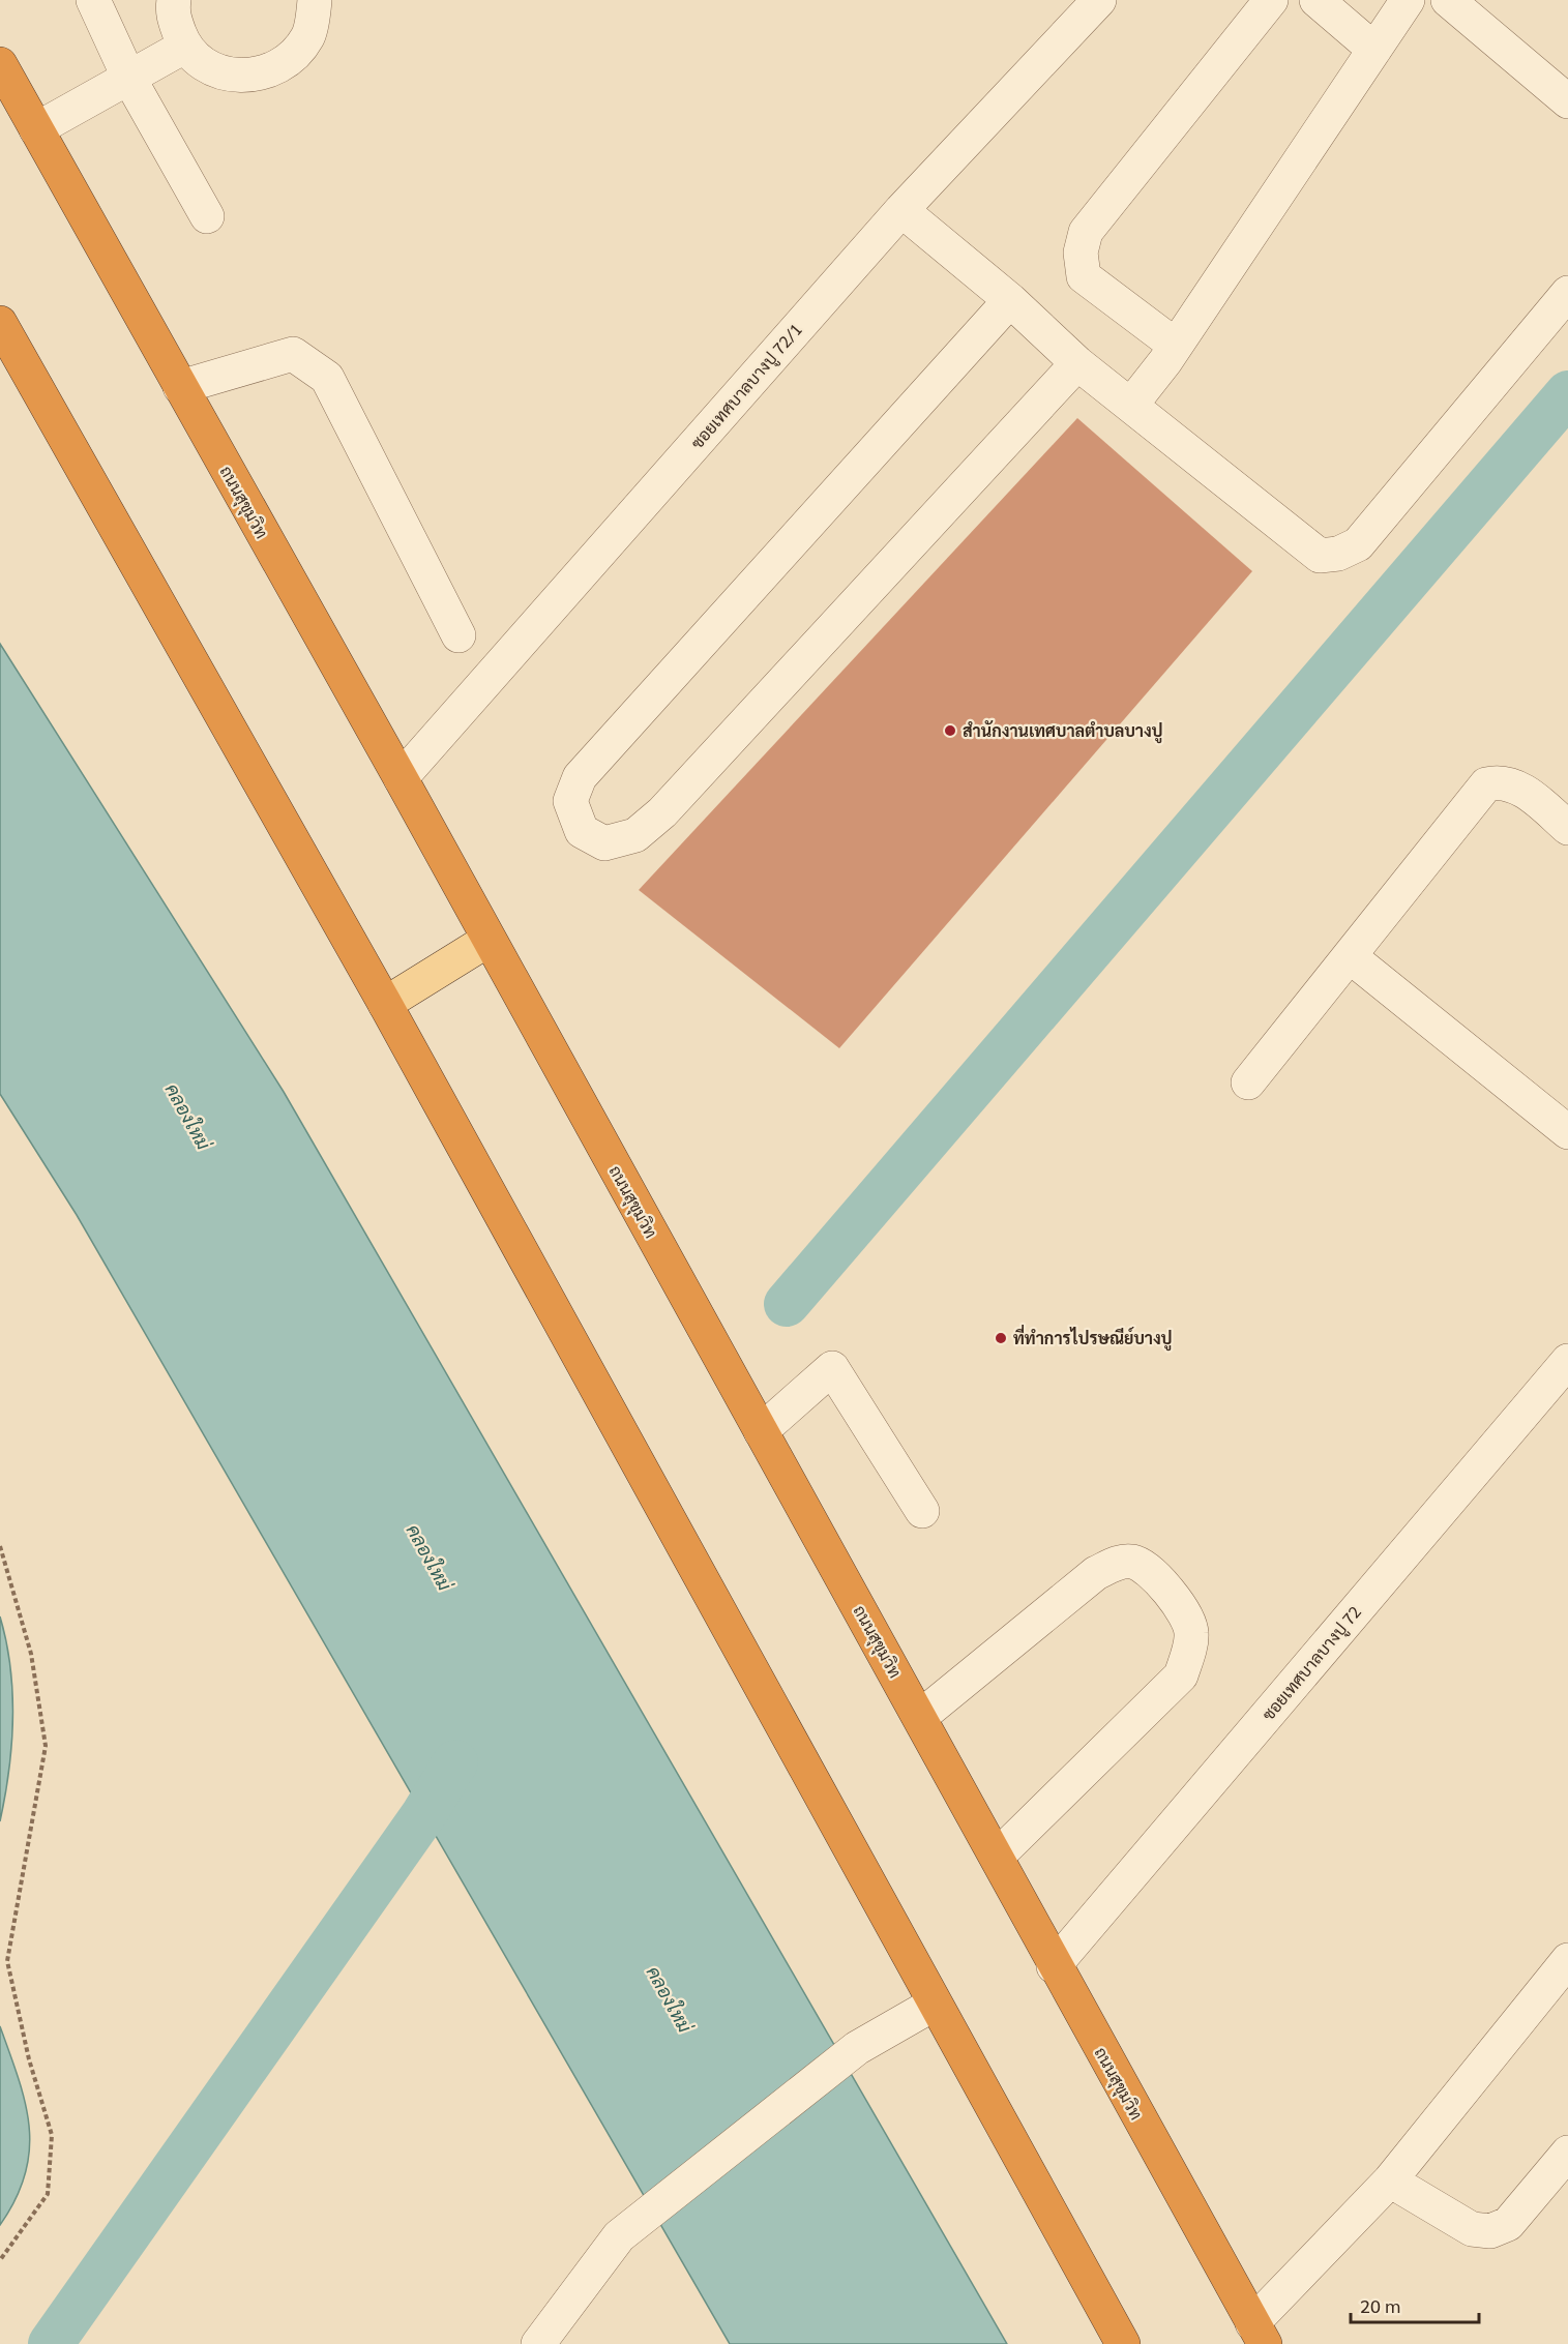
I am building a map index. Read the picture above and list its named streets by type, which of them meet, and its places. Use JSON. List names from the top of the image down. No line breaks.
{"streets":{"highway":["ถนนสุขุมวิท"],"street":["ซอยเทศบาลบางปู 72/1","ซอยเทศบาลบางปู 72"]},"crossings":[["ซอยเทศบาลบางปู 72/1","ถนนสุขุมวิท"],["ถนนสุขุมวิท","ซอยเทศบาลบางปู 72"]],"water":["คลองใหม่"],"places":["สำนักงานเทศบาลตำบลบางปู","ที่ทำการไปรษณีย์บางปู"],"scale_bar":"20 m"}
